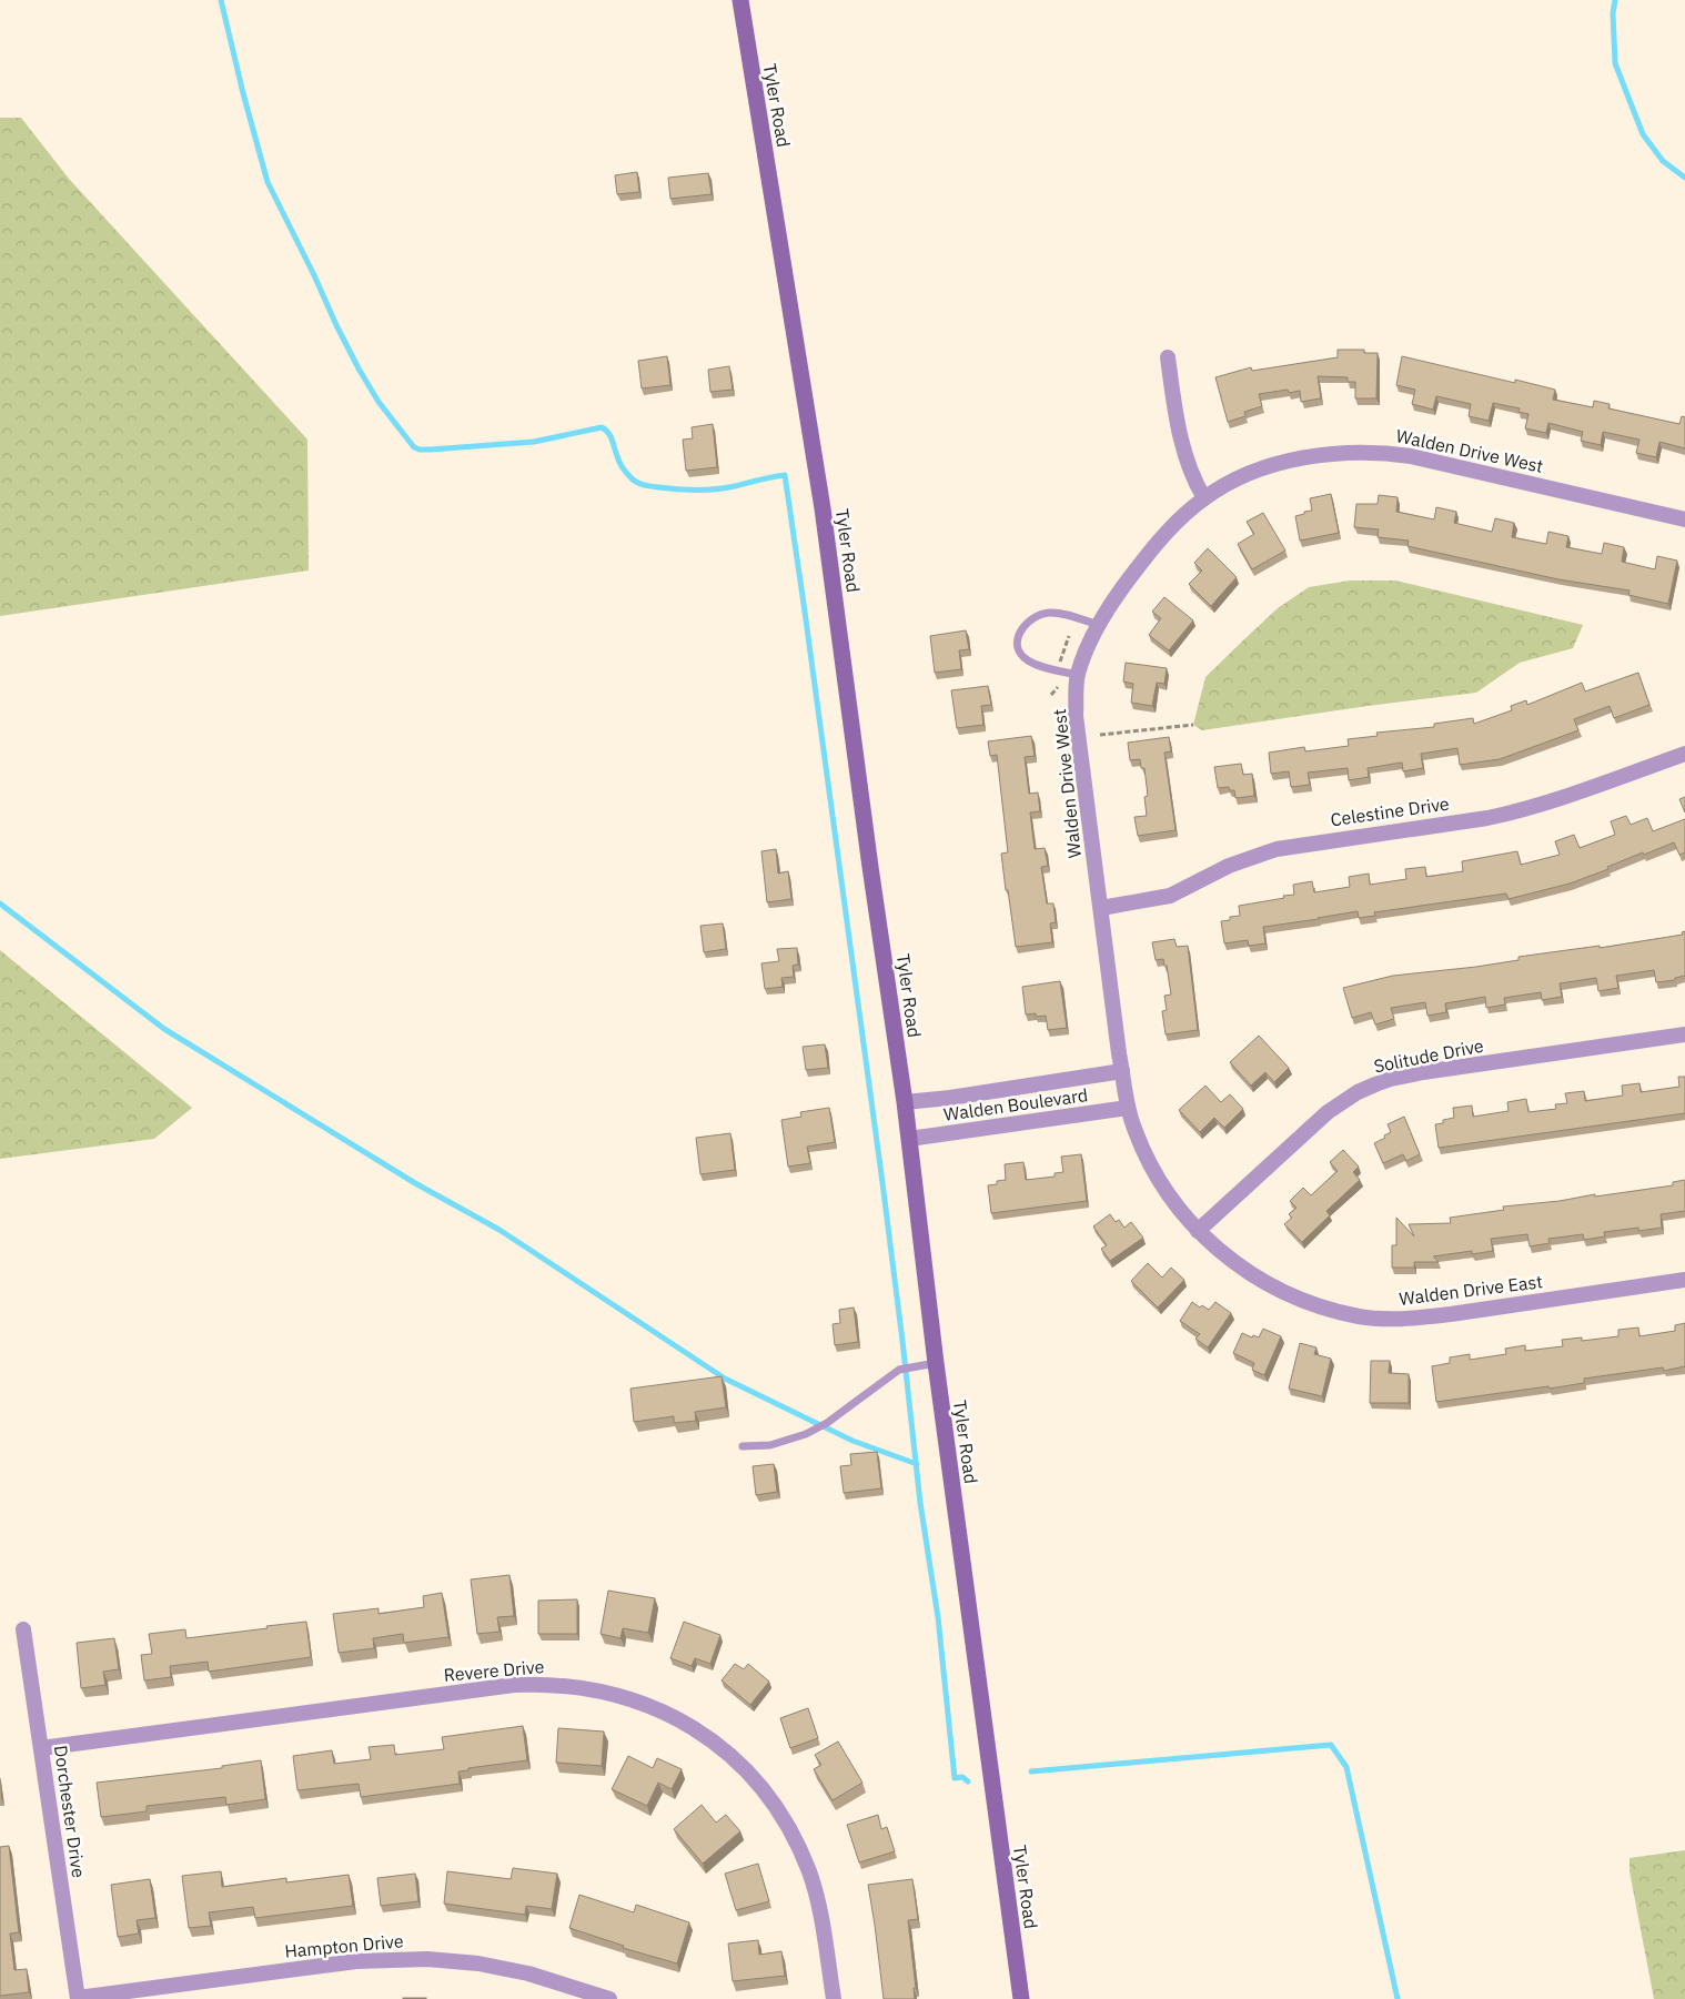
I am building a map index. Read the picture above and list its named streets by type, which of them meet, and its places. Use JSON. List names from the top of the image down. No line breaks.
{"streets":{"street":["Tyler Road","Walden Drive West","Celestine Drive","Solitude Drive","Walden Boulevard","Walden Drive East","Revere Drive","Dorchester Drive","Hampton Drive"]},"crossings":[["Tyler Road","Walden Boulevard"],["Walden Drive West","Celestine Drive"],["Walden Drive West","Walden Boulevard"],["Walden Drive West","Walden Drive East"],["Solitude Drive","Walden Drive East"],["Walden Boulevard","Walden Drive East"],["Revere Drive","Dorchester Drive"],["Dorchester Drive","Hampton Drive"]]}
